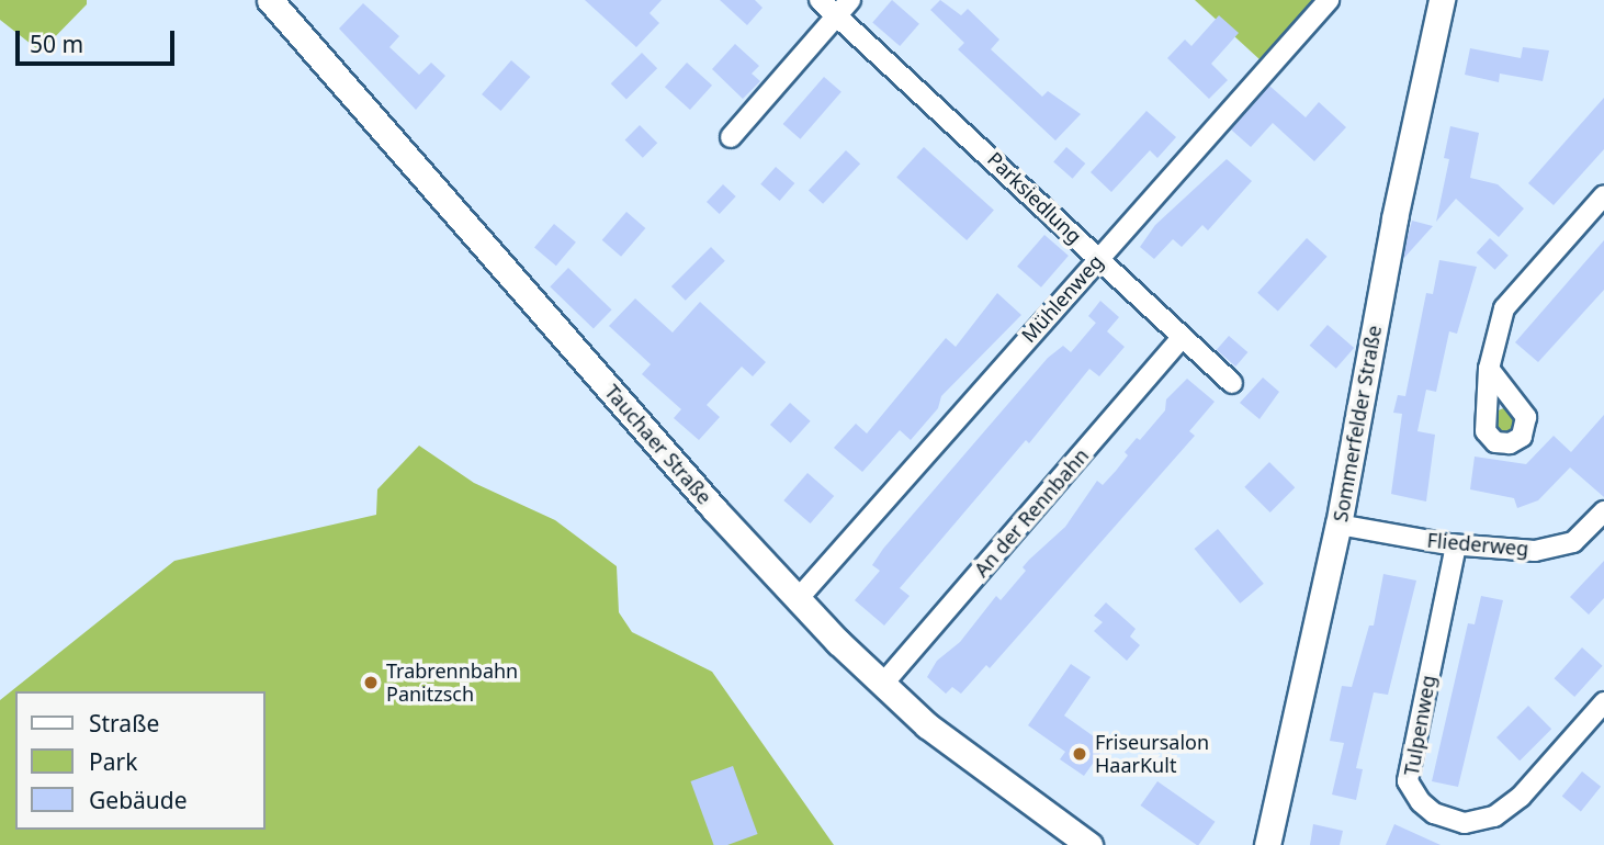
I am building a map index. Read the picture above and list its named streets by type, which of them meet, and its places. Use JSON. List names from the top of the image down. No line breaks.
{"streets":{"street":["Parksiedlung","Mühlenweg","Sommerfelder Straße","Tauchaer Straße","An der Rennbahn","Fliederweg","Tulpenweg"]},"crossings":[["Parksiedlung","Mühlenweg"],["Parksiedlung","An der Rennbahn"],["Mühlenweg","Tauchaer Straße"],["Sommerfelder Straße","Fliederweg"],["Tauchaer Straße","An der Rennbahn"],["Fliederweg","Tulpenweg"]],"places":["Trabrennbahn Panitzsch","Friseursalon HaarKult"],"legend":["Straße","Park","Gebäude"],"scale_bar":"50 m"}
